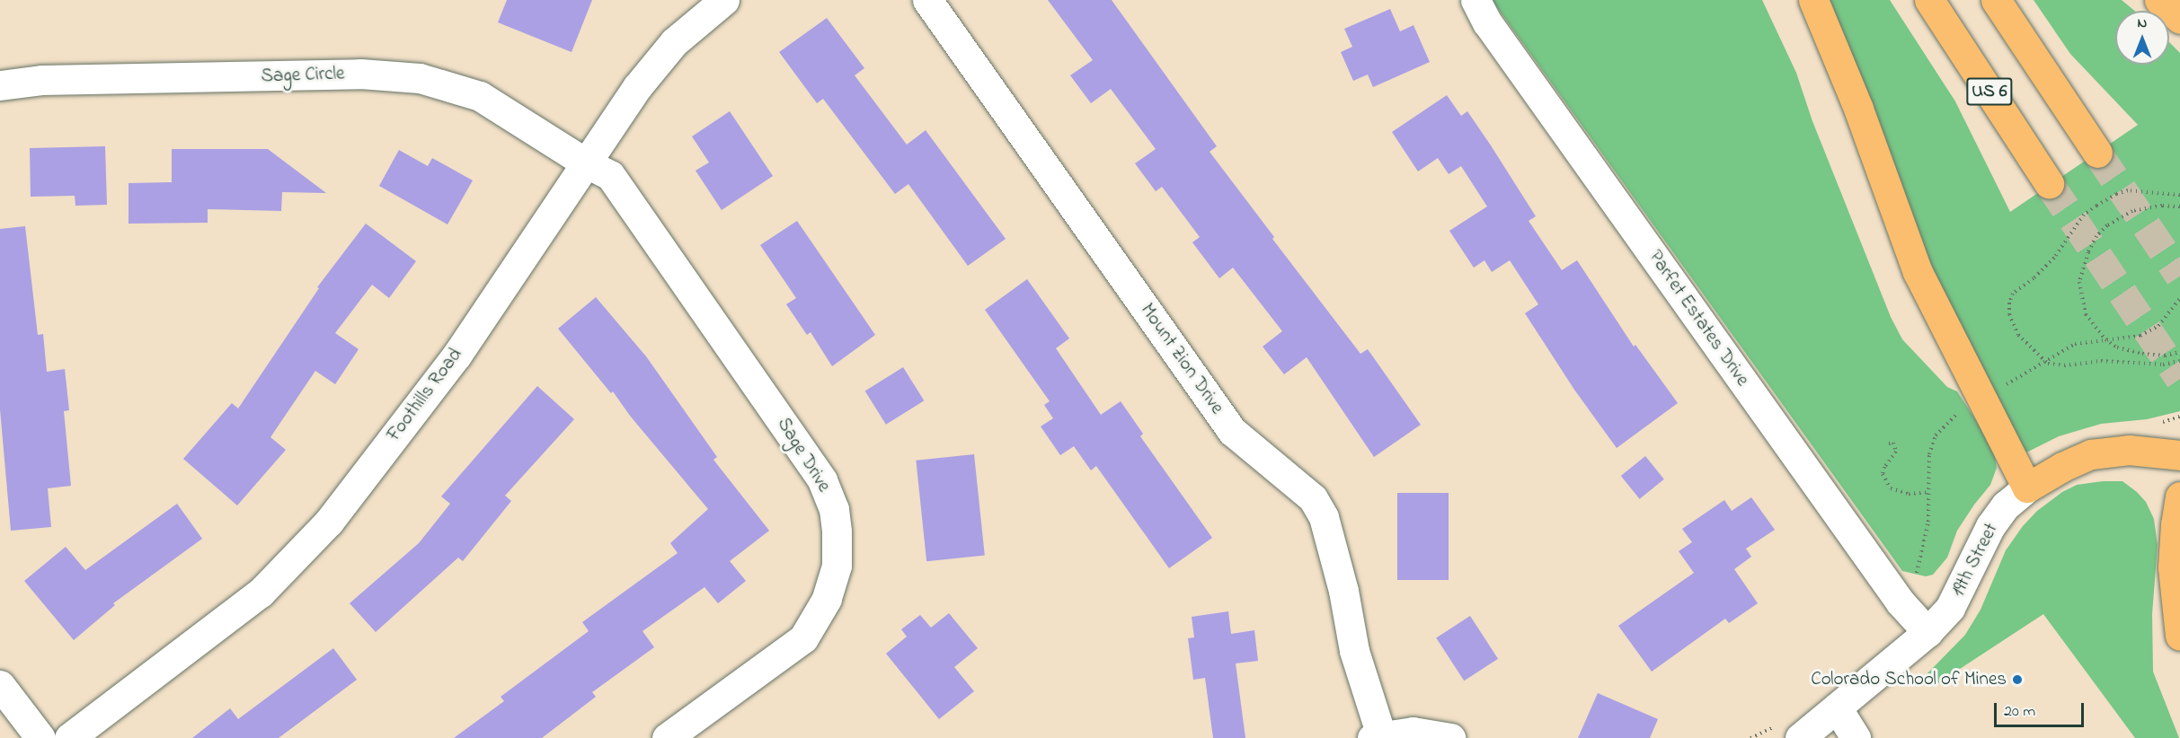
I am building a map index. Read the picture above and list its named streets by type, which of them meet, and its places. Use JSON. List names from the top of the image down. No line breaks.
{"streets":{"main road":["US 6","19th Street"],"street":["Sage Circle","Parfet Estates Drive","Mount Zion Drive","Foothills Road","Sage Drive"]},"crossings":[["Sage Circle","Foothills Road"],["Sage Circle","Sage Drive"],["Parfet Estates Drive","19th Street"],["Foothills Road","Sage Drive"]],"places":["Colorado School of Mines"],"scale_bar":"20 m","north":"top"}
